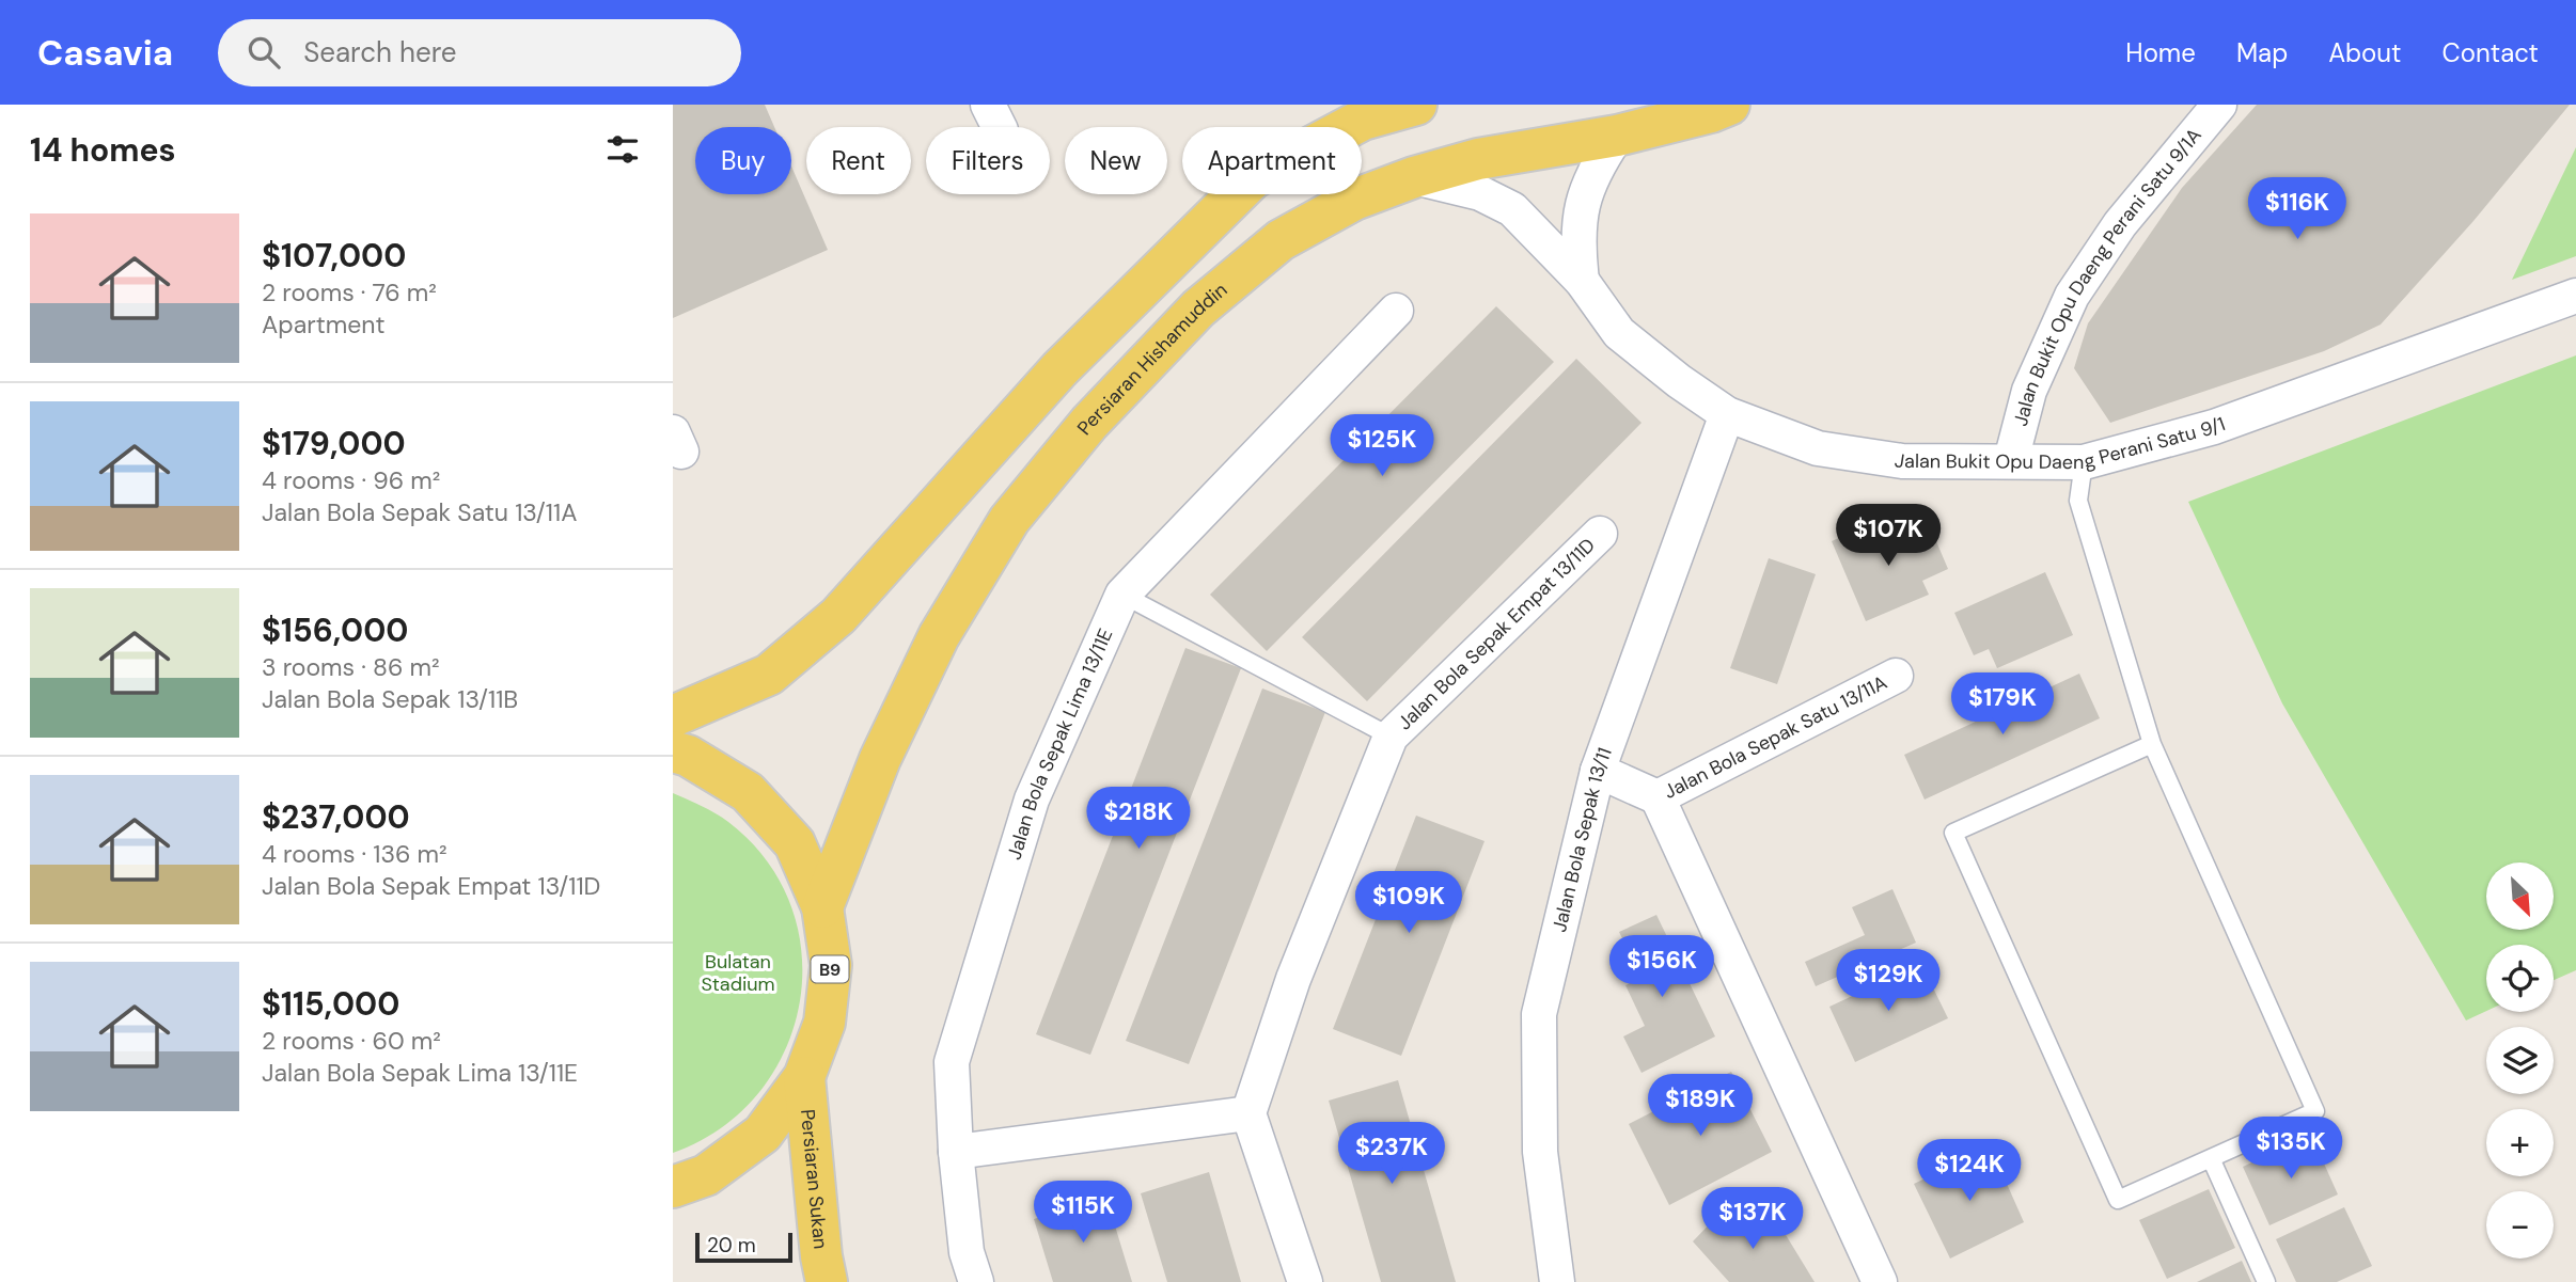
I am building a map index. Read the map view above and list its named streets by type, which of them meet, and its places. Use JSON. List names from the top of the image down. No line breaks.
{"streets":{"main road":["Persiaran Hishamuddin","B9","Persiaran Sukan"],"street":["Jalan Bukit Opu Daeng Perani Satu 9/1A","Jalan Bukit Opu Daeng Perani Satu 9/1","Jalan Bola Sepak Empat 13/11D","Jalan Bola Sepak Satu 13/11A","Jalan Bola Sepak Lima 13/11E","Jalan Bola Sepak 13/11"]},"crossings":[["Jalan Bukit Opu Daeng Perani Satu 9/1A","Jalan Bukit Opu Daeng Perani Satu 9/1"],["Persiaran Hishamuddin","Jalan Bukit Opu Daeng Perani Satu 9/1"],["Persiaran Hishamuddin","B9"],["Jalan Bukit Opu Daeng Perani Satu 9/1","Jalan Bola Sepak 13/11"],["B9","Persiaran Sukan"]],"parks":["Bulatan Stadium"],"scale_bar":"20 m","north":"bottom right","page":{"header":"Casavia","search":"Search here","nav":["Home","Map","About","Contact"],"heading":"14 homes","chip":["Buy","Rent","Filters","New","Apartment"],"price":["$116K","$125K","$107K","$179K","$218K","$109K","$156K","$129K","$189K","$135K","$237K","$124K","$115K","$137K"],"list":[{"name":"$107,000","note":"2 rooms · 76 m² · Apartment"},{"name":"$179,000","note":"4 rooms · 96 m² · Jalan Bola Sepak Satu 13/11A"},{"name":"$156,000","note":"3 rooms · 86 m² · Jalan Bola Sepak 13/11B"},{"name":"$237,000","note":"4 rooms · 136 m² · Jalan Bola Sepak Empat 13/11D"},{"name":"$115,000","note":"2 rooms · 60 m² · Jalan Bola Sepak Lima 13/11E"}],"map_buttons":["+","−"],"scale":"20 m"}}
